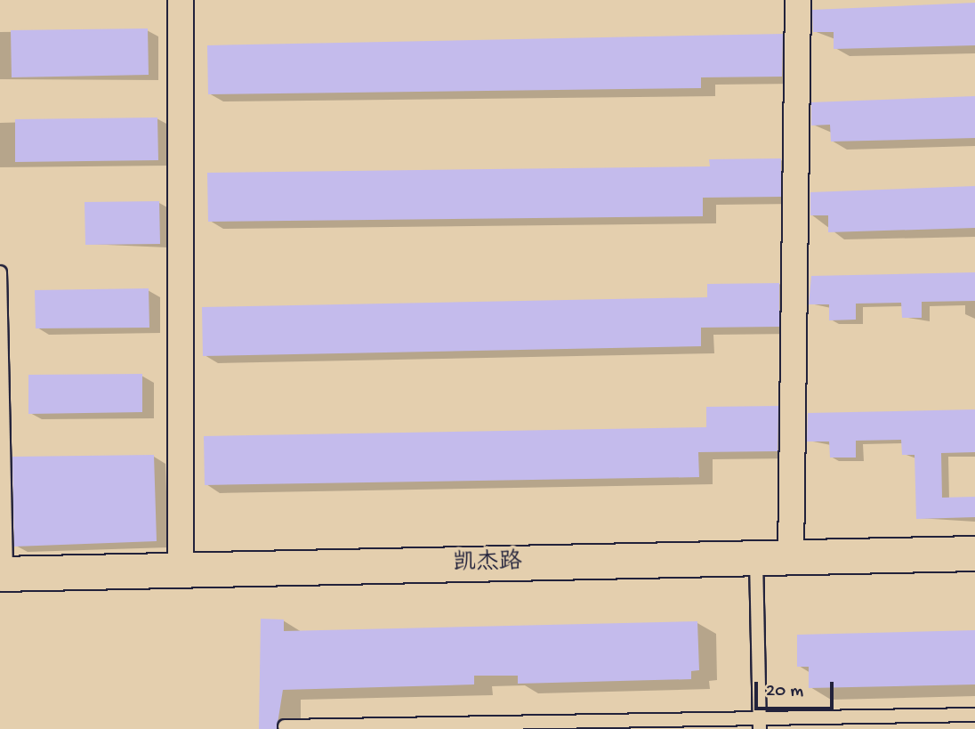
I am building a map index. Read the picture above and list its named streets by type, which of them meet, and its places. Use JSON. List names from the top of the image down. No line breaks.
{"streets":{"street":["凯杰路"]},"scale_bar":"20 m"}
